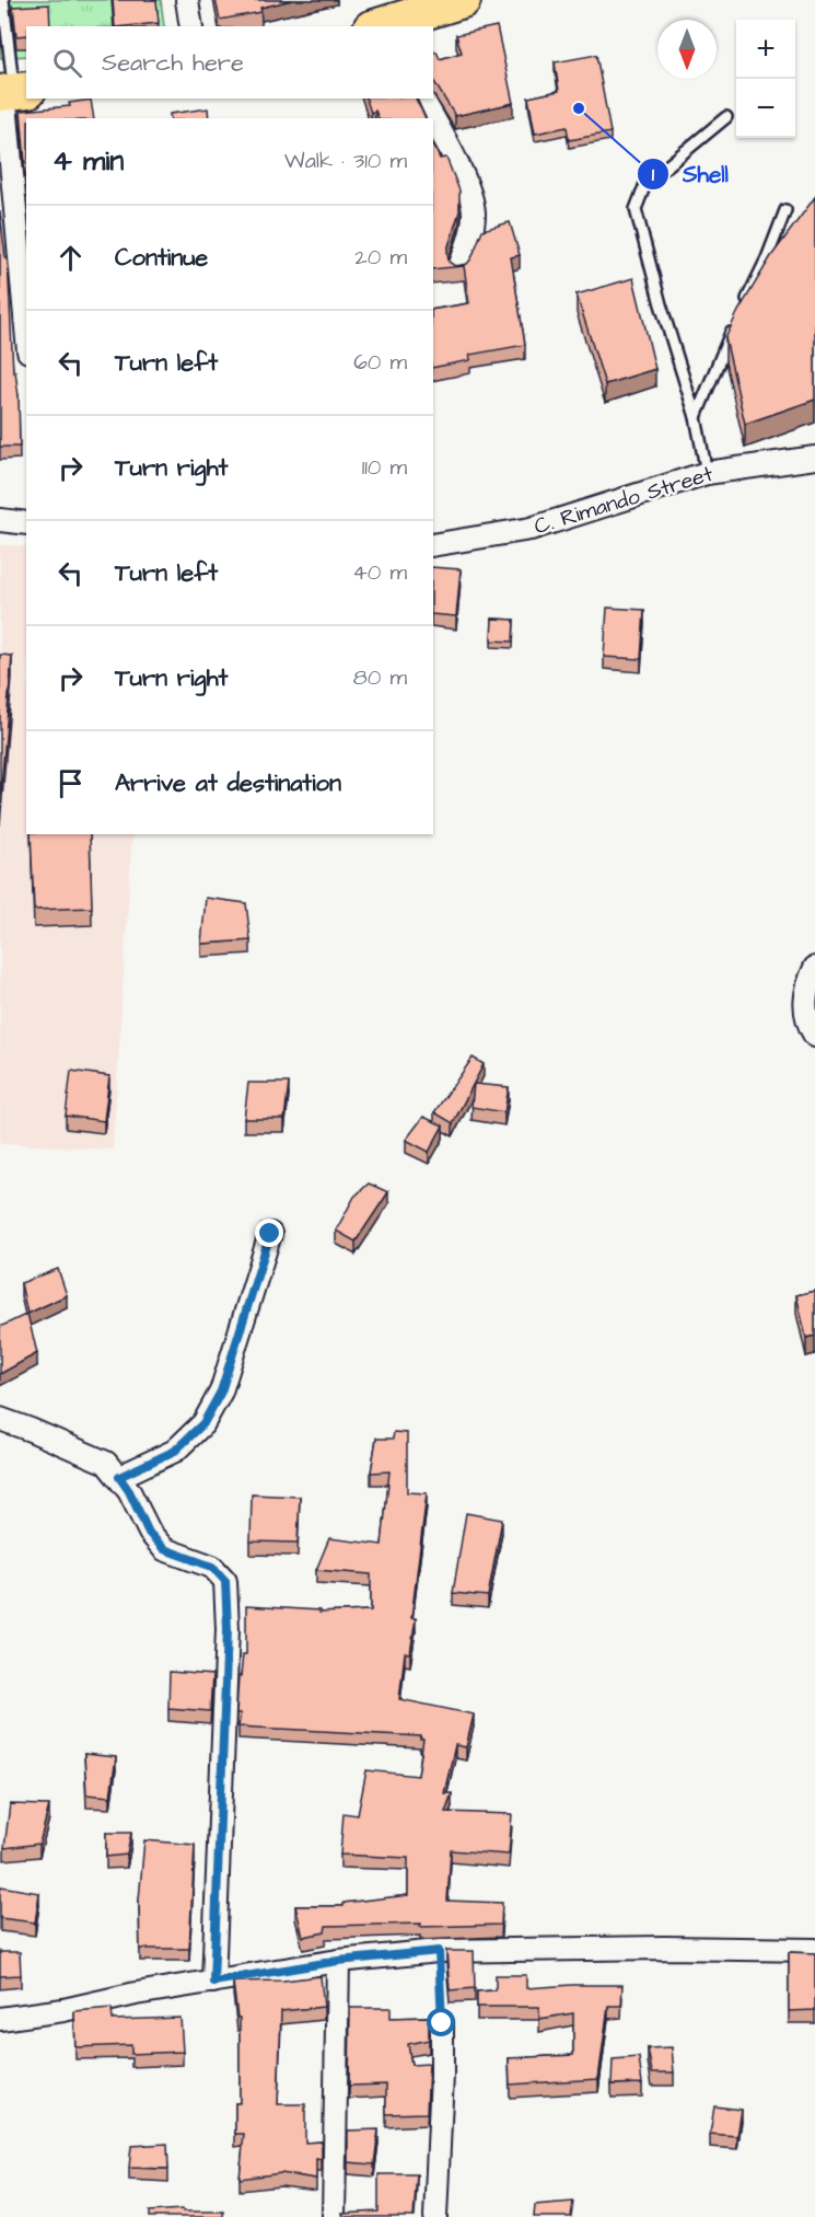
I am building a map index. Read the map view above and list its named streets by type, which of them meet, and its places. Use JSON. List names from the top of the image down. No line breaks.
{"streets":{"street":["C. Rimando Street"]},"places":["Shell"],"north":"bottom","page":{"map_buttons":["+","−"],"search":"Search here","heading":["4 min","Walk · 310 m"],"list":[["Continue","20 m"],["Turn left","60 m"],["Turn right","110 m"],["Turn left","40 m"],["Turn right","80 m"],"Arrive at destination"]}}
